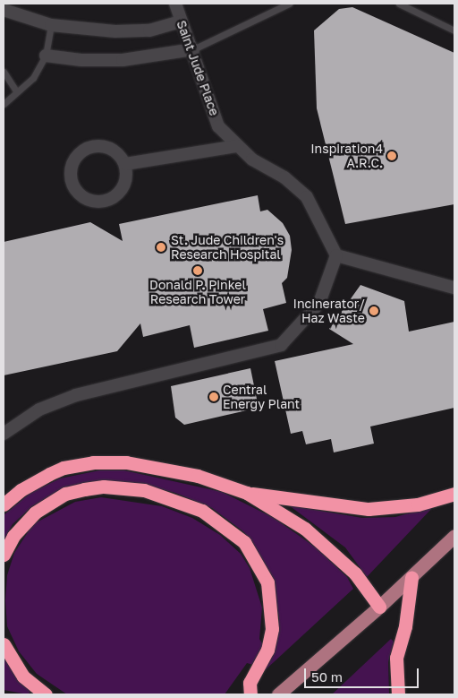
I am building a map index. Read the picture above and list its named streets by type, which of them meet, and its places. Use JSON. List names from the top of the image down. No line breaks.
{"streets":{"street":["Saint Jude Place"]},"places":["Inspiration4 A.R.C.","St. Jude Children's Research Hospital","Donald P. Pinkel Research Tower","Incinerator/ Haz Waste","Central Energy Plant"],"scale_bar":"50 m"}
